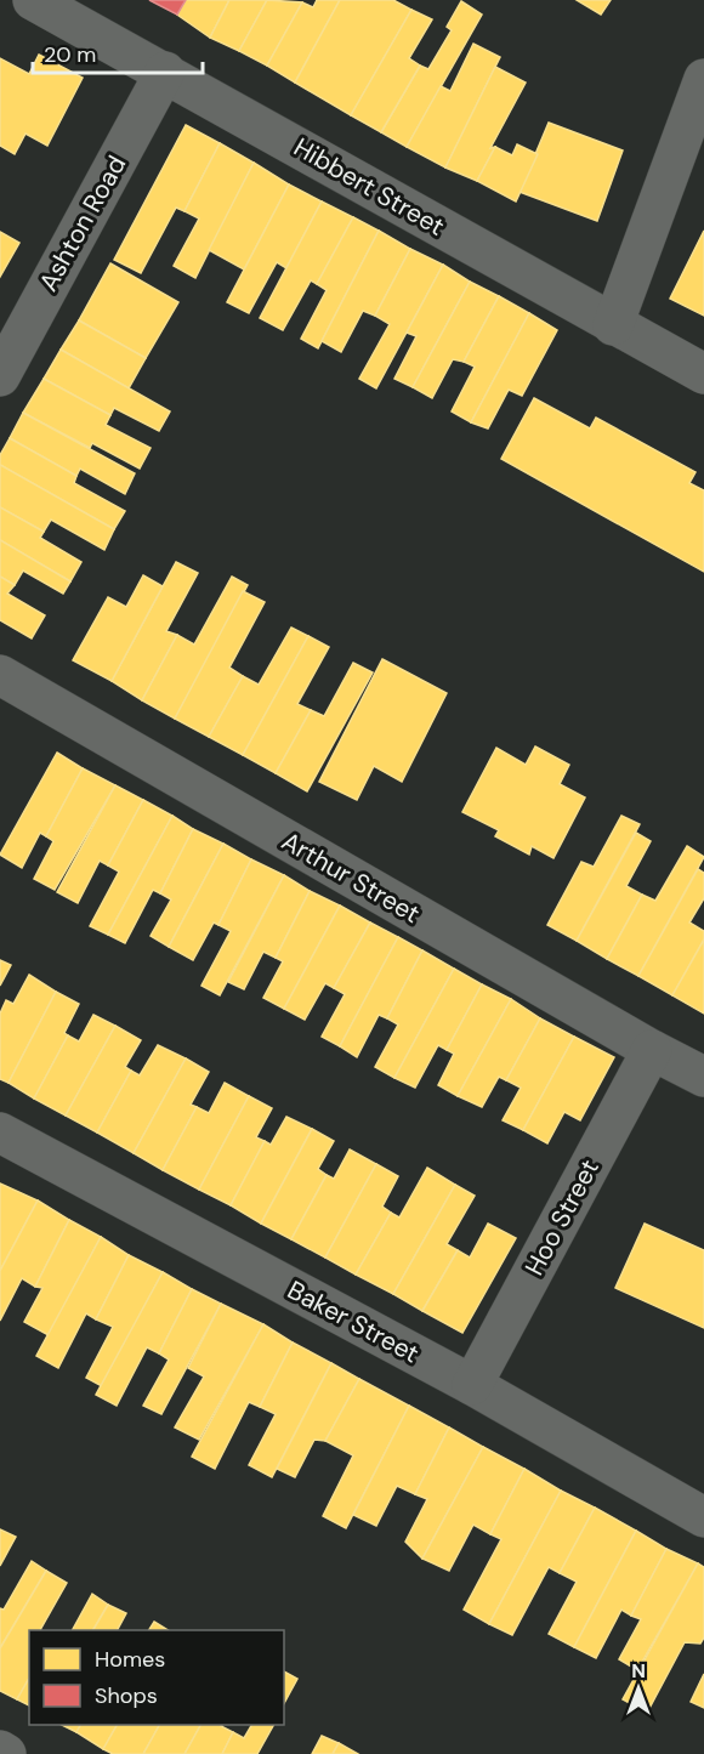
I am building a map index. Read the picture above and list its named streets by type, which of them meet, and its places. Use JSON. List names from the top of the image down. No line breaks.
{"streets":{"street":["Hibbert Street","Ashton Road","Arthur Street","Hoo Street","Baker Street"]},"crossings":[["Hibbert Street","Ashton Road"],["Arthur Street","Hoo Street"],["Hoo Street","Baker Street"]],"legend":["Homes","Shops"],"scale_bar":"20 m","north":"top"}
